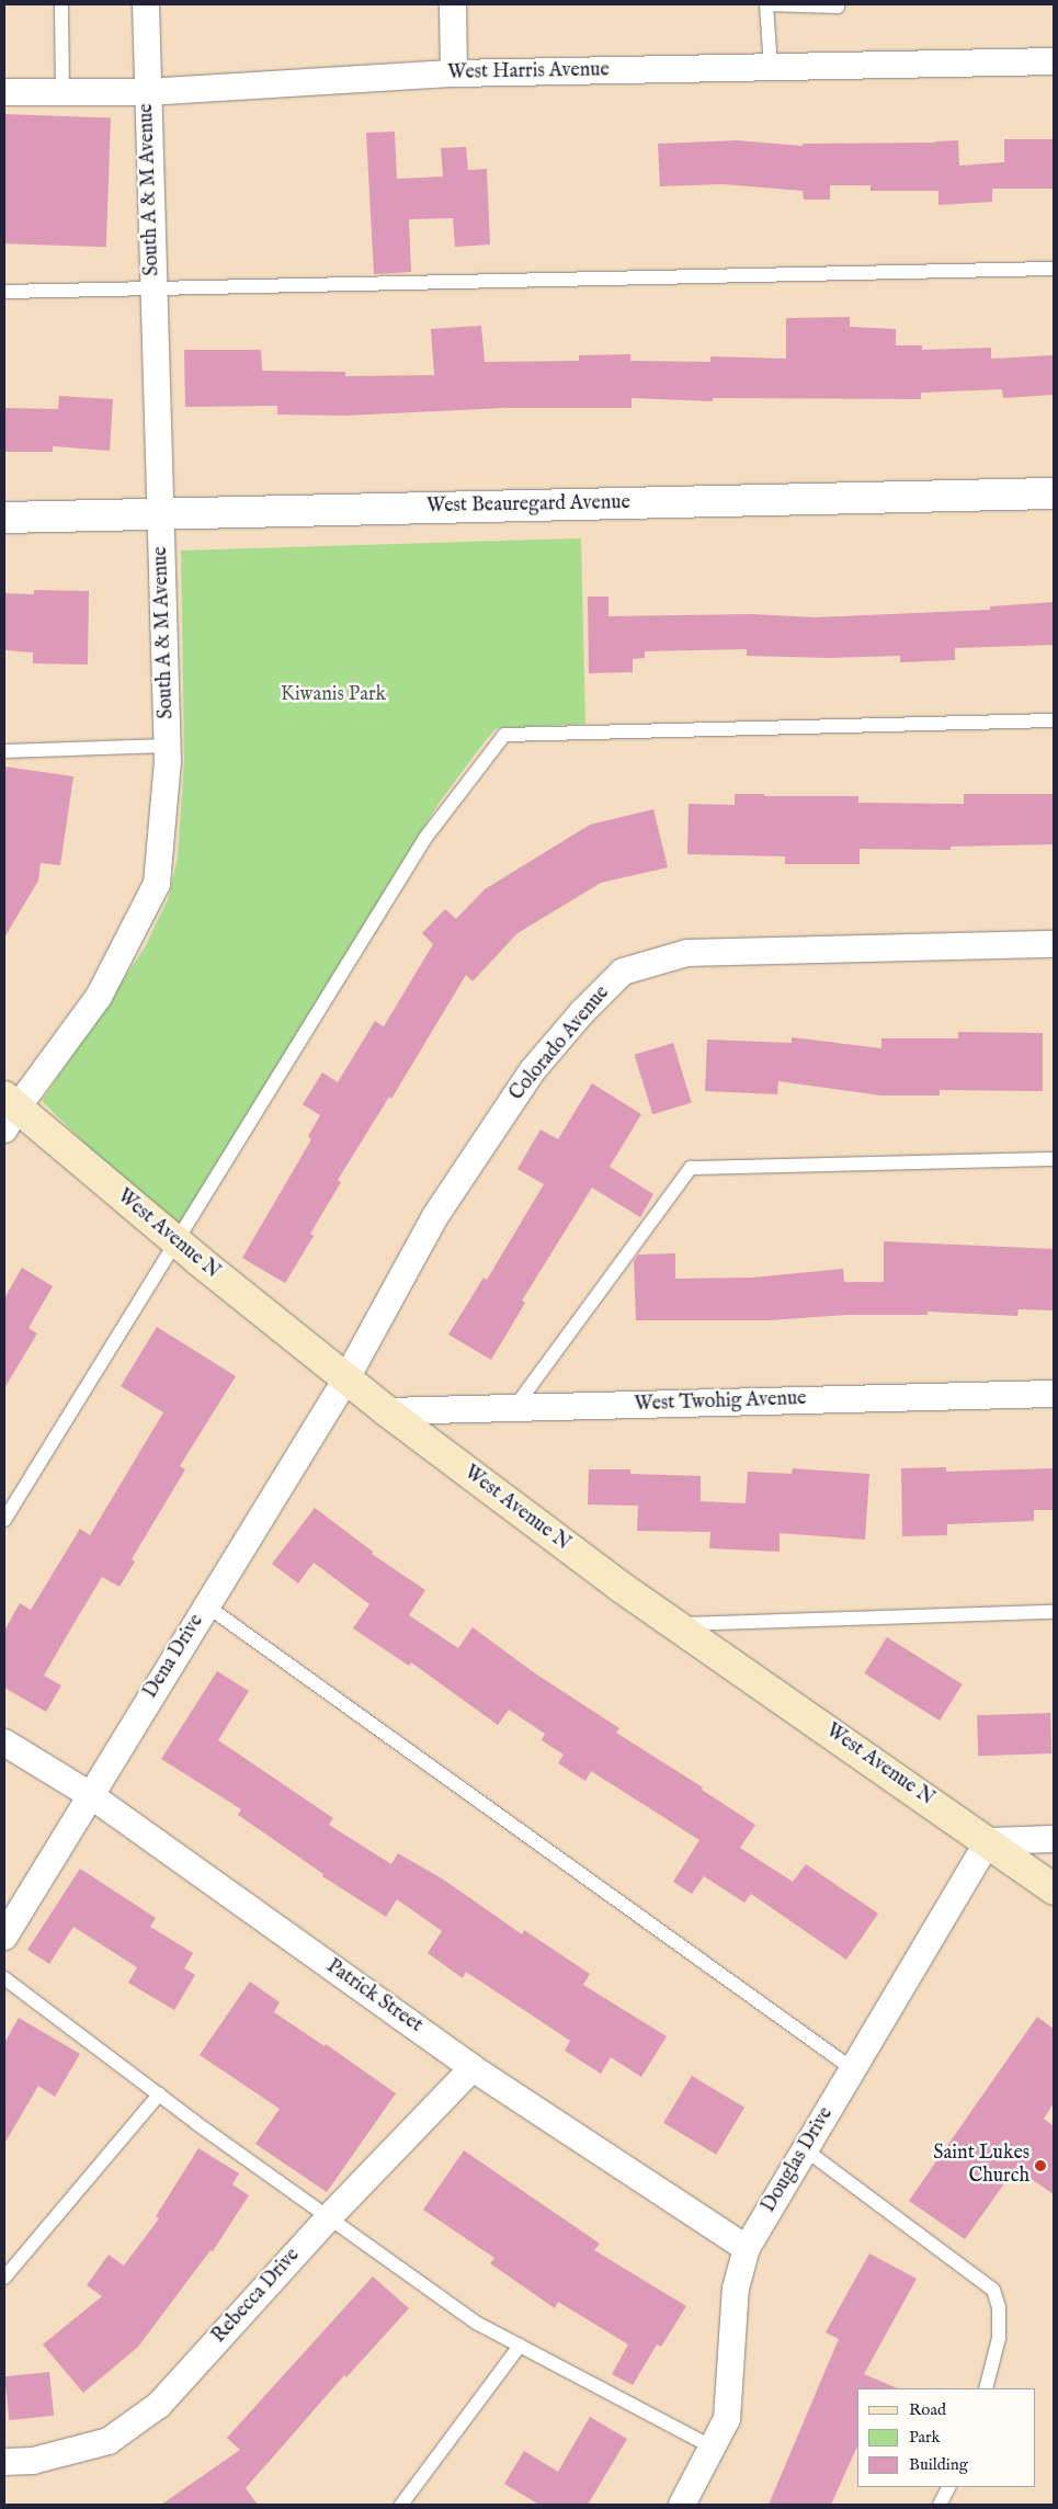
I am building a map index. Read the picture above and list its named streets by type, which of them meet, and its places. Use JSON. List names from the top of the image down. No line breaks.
{"streets":{"main road":["West Avenue N"],"street":["West Harris Avenue","South A & M Avenue","West Beauregard Avenue","Colorado Avenue","West Twohig Avenue","Dena Drive","Patrick Street","Douglas Drive","Rebecca Drive"]},"crossings":[["West Harris Avenue","South A & M Avenue"],["South A & M Avenue","West Beauregard Avenue"],["South A & M Avenue","West Avenue N"],["Colorado Avenue","West Avenue N"],["Colorado Avenue","Dena Drive"],["West Avenue N","West Twohig Avenue"],["West Avenue N","Dena Drive"],["West Avenue N","Douglas Drive"],["Dena Drive","Patrick Street"],["Patrick Street","Douglas Drive"],["Patrick Street","Rebecca Drive"]],"parks":["Kiwanis Park"],"places":["Saint Lukes Church"],"legend":["Road","Park","Building"]}
